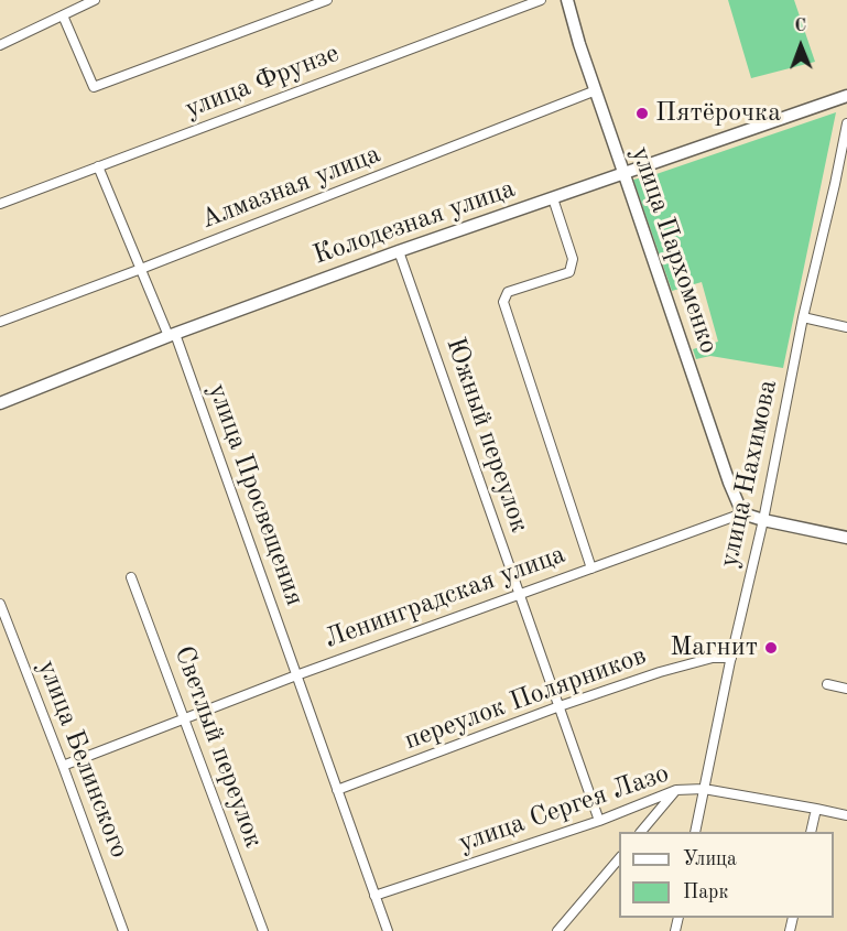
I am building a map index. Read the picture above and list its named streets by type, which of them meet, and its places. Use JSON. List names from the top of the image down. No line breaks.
{"streets":{"main road":["Колодезная улица","улица Пархоменко"],"street":["улица Фрунзе","Алмазная улица","Южный переулок","улица Нахимова","улица Просвещения","Ленинградская улица","переулок Полярников","Светлый переулок","улица Белинского","улица Сергея Лазо"]},"crossings":[["улица Фрунзе","улица Просвещения"],["Алмазная улица","улица Пархоменко"],["Алмазная улица","улица Просвещения"],["Колодезная улица","улица Пархоменко"],["Колодезная улица","Южный переулок"],["Колодезная улица","улица Просвещения"],["улица Пархоменко","Ленинградская улица"],["Южный переулок","Ленинградская улица"],["Южный переулок","переулок Полярников"],["Южный переулок","улица Сергея Лазо"],["улица Нахимова","переулок Полярников"],["улица Нахимова","улица Сергея Лазо"],["улица Просвещения","Ленинградская улица"],["улица Просвещения","переулок Полярников"],["улица Просвещения","улица Сергея Лазо"],["Ленинградская улица","Светлый переулок"],["Ленинградская улица","улица Белинского"]],"places":["Пятёрочка","Магнит"],"legend":["Улица","Парк"],"north":"top"}
